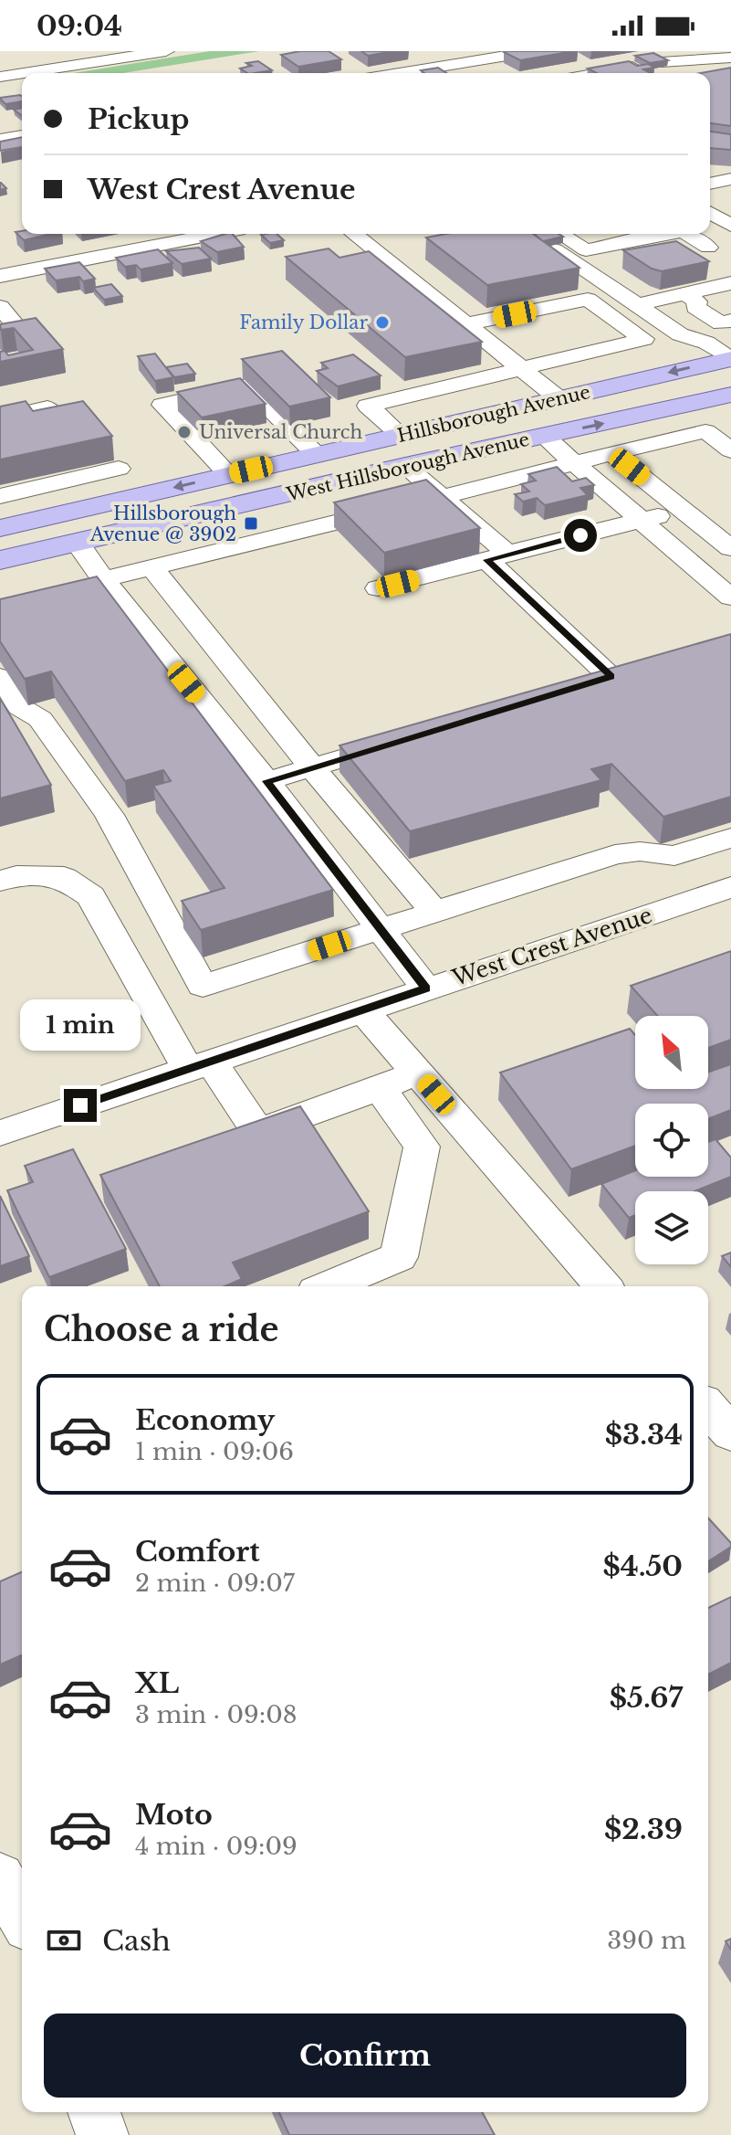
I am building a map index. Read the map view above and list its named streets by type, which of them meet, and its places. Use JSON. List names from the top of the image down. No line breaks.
{"streets":{"main road":["Hillsborough Avenue","West Hillsborough Avenue"],"street":["West Crest Avenue"]},"places":{"other":["Family Dollar","Universal Church"],"transit":["Hillsborough Avenue @ 3902"]},"north":"top left","page":{"status":"09:04","banner":["Pickup","West Crest Avenue"],"bubble":"1 min","heading":"Choose a ride","list":[{"name":"Economy","note":"1 min · 09:06","value":"$3.34"},{"name":"Comfort","note":"2 min · 09:07","value":"$4.50"},{"name":"XL","note":"3 min · 09:08","value":"$5.67"},{"name":"Moto","note":"4 min · 09:09","value":"$2.39"}],"pay":["Cash","390 m"],"buttons":"Confirm"}}
